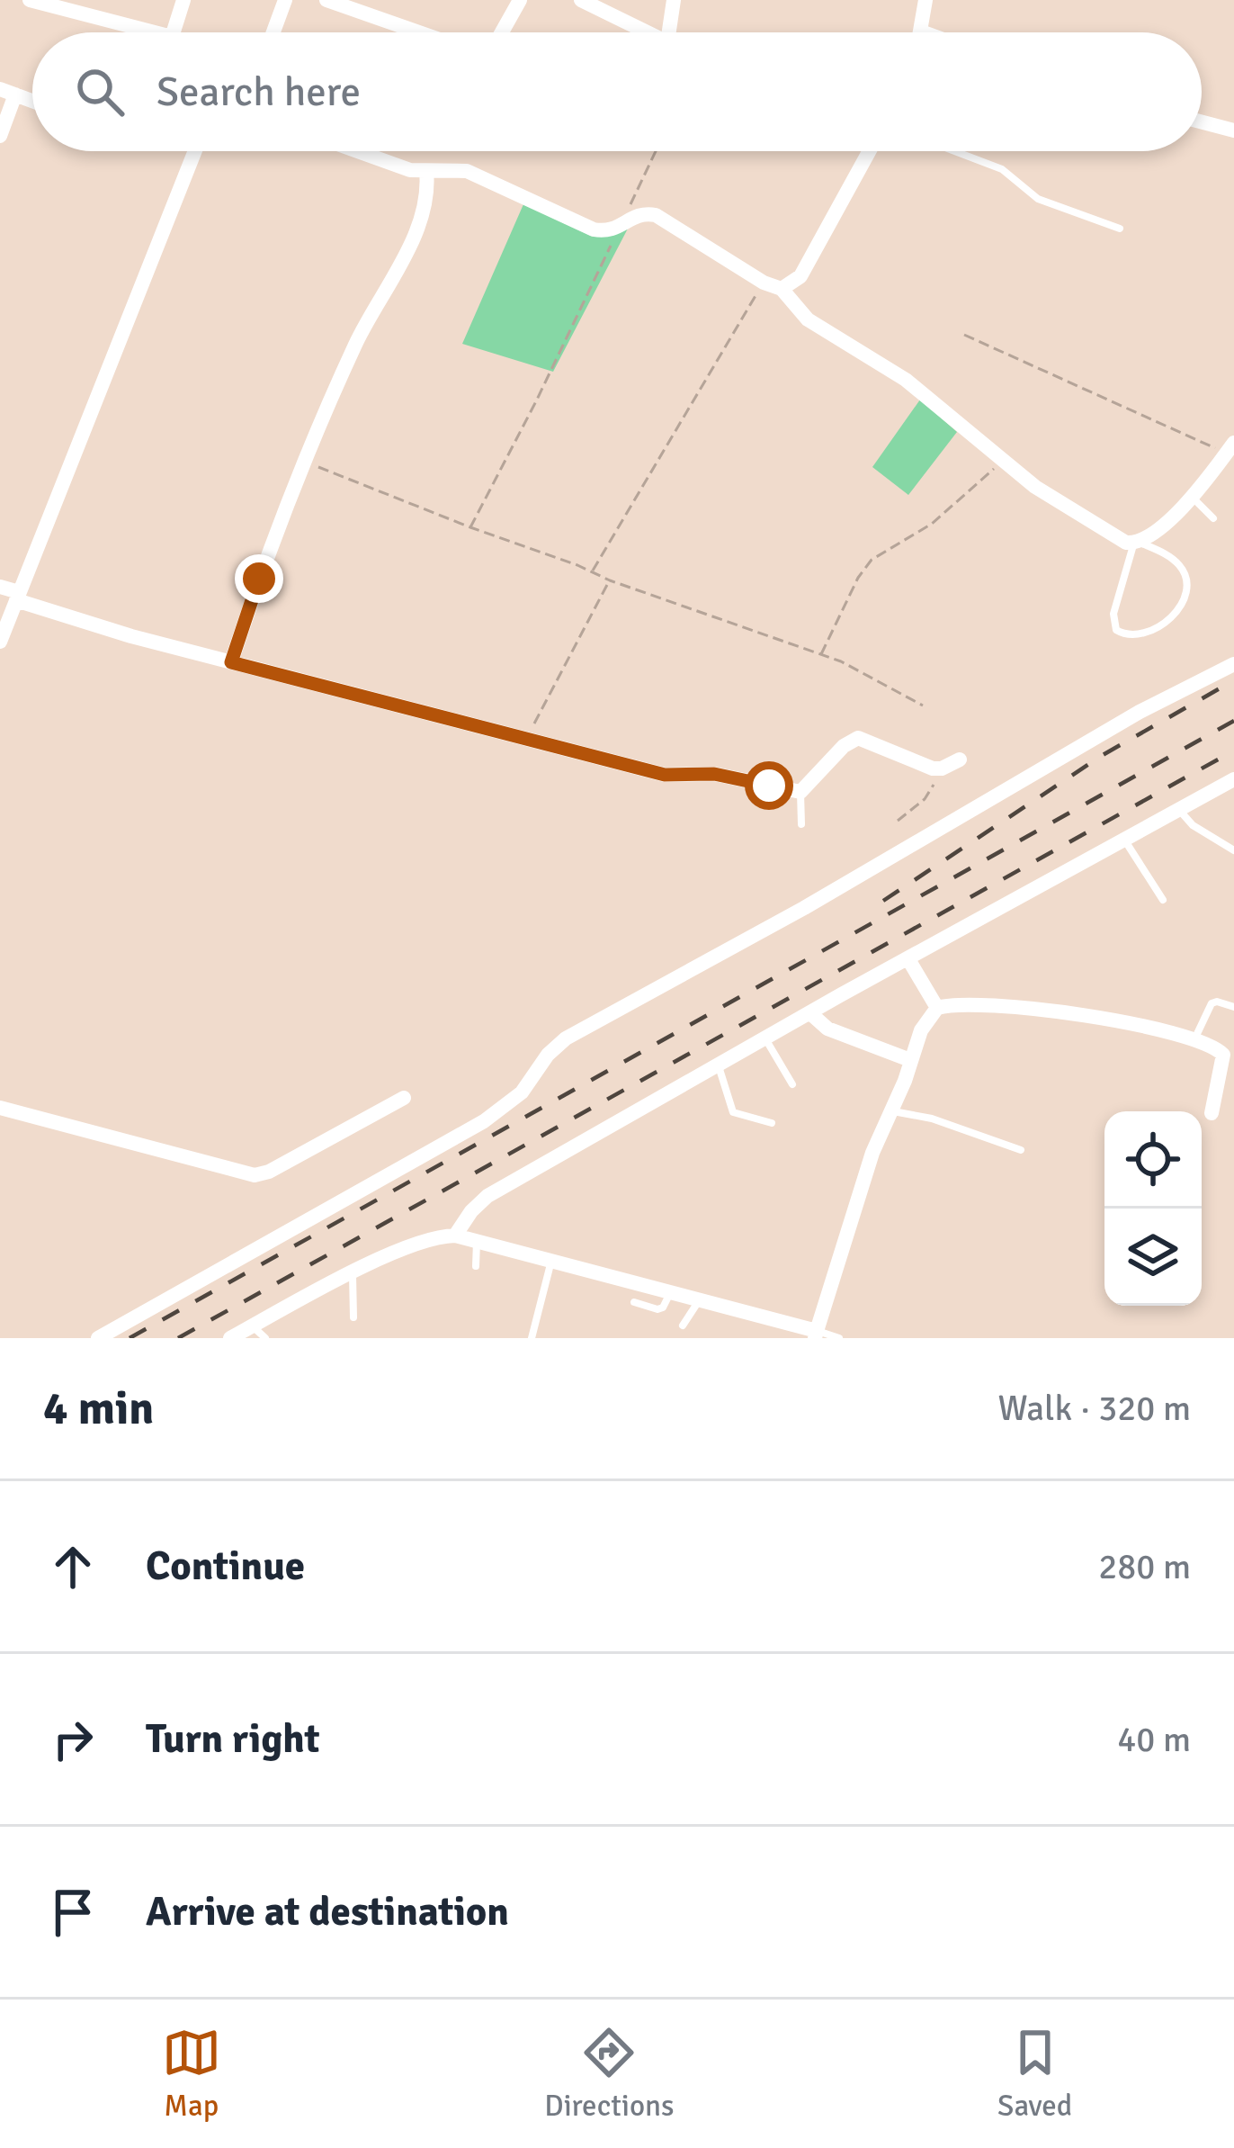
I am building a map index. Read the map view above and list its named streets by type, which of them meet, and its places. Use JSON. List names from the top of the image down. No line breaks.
{"page":{"search":"Search here","heading":["4 min","Walk · 320 m"],"list":[["Continue","280 m"],["Turn right","40 m"],"Arrive at destination"],"nav":["Map","Directions","Saved"]}}
